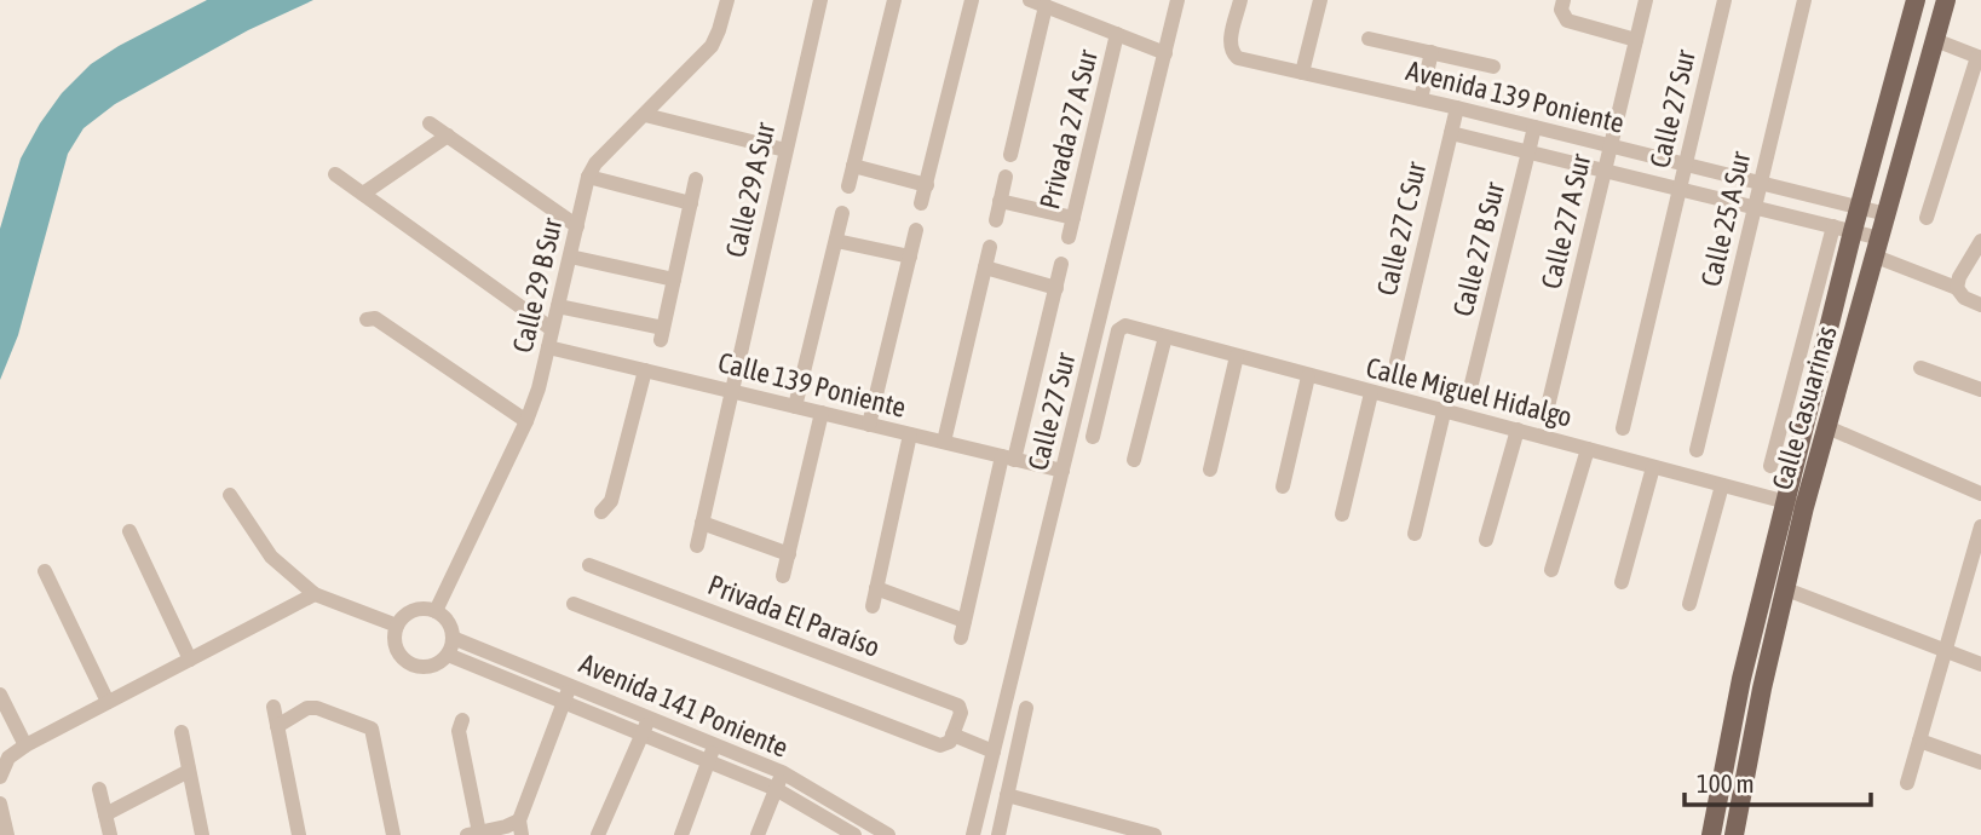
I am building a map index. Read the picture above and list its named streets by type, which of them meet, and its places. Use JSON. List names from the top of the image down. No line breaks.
{"streets":{"main road":["Calle Casuarinas"],"street":["Avenida 139 Poniente","Calle 27 Sur","Privada 27 A Sur","Calle 29 A Sur","Calle 25 A Sur","Calle 27 A Sur","Calle 27 C Sur","Calle 27 B Sur","Calle 29 B Sur","Calle 139 Poniente","Calle Miguel Hidalgo","Privada El Paraíso","Avenida 141 Poniente"]},"crossings":[["Avenida 139 Poniente","Calle 27 Sur"],["Avenida 139 Poniente","Calle 25 A Sur"],["Avenida 139 Poniente","Calle 27 A Sur"],["Avenida 139 Poniente","Calle 27 C Sur"],["Avenida 139 Poniente","Calle 27 B Sur"],["Avenida 139 Poniente","Calle Casuarinas"],["Calle 27 Sur","Calle 139 Poniente"],["Calle 29 A Sur","Calle 139 Poniente"],["Calle 29 B Sur","Calle 139 Poniente"],["Calle 29 B Sur","Avenida 141 Poniente"],["Calle Miguel Hidalgo","Calle Casuarinas"]],"scale_bar":"100 m"}
